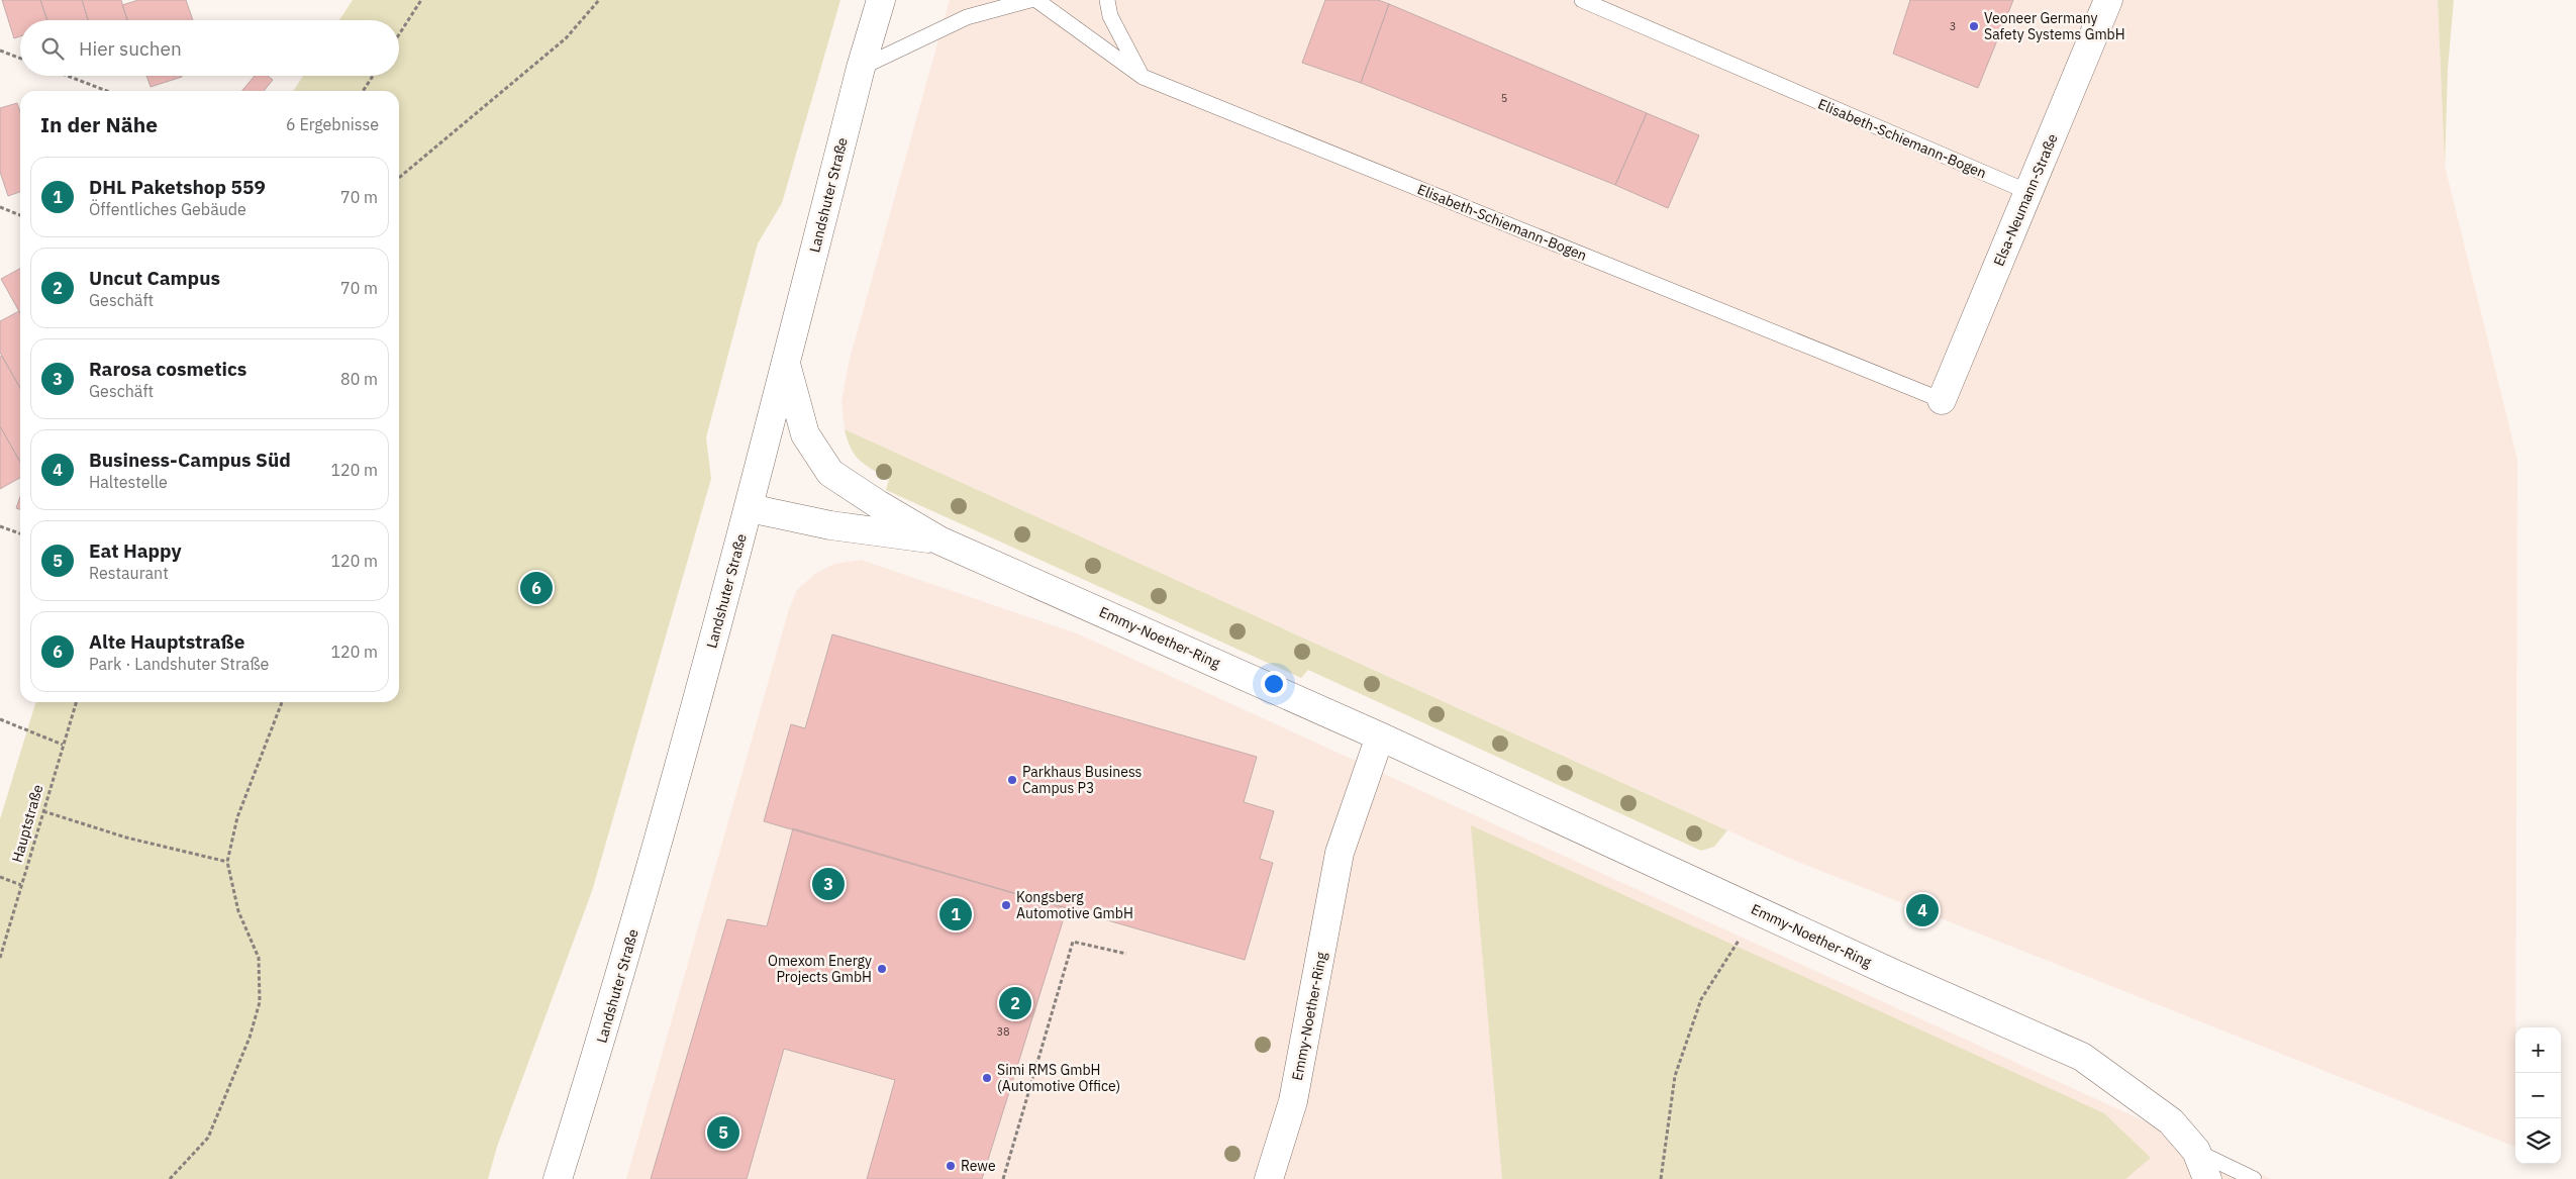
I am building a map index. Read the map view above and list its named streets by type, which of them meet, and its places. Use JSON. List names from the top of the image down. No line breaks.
{"streets":{"street":["Landshuter Straße","Elsa-Neumann-Straße","Emmy-Noether-Ring"],"lane":["Elisabeth-Schiemann-Bogen"],"path":["Hauptstraße"]},"crossings":[["Elisabeth-Schiemann-Bogen","Elsa-Neumann-Straße"],["Landshuter Straße","Emmy-Noether-Ring"]],"places":["Veoneer Germany Safety Systems GmbH","Parkhaus Business Campus P3","Kongsberg Automotive GmbH","Omexom Energy Projects GmbH","Simi RMS GmbH (Automotive Office)","Rewe"],"house_numbers":["3","5","38"],"page":{"search":"Hier suchen","heading":["In der Nähe","6 Ergebnisse"],"list":[{"mark":"1","name":"DHL Paketshop 559","note":"Öffentliches Gebäude","value":"70 m"},{"mark":"2","name":"Uncut Campus","note":"Geschäft","value":"70 m"},{"mark":"3","name":"Rarosa cosmetics","note":"Geschäft","value":"80 m"},{"mark":"4","name":"Business-Campus Süd","note":"Haltestelle","value":"120 m"},{"mark":"5","name":"Eat Happy","note":"Restaurant","value":"120 m"},{"mark":"6","name":"Alte Hauptstraße","note":"Park · Landshuter Straße","value":"120 m"}],"pins":["6","3","4","1","2","5"],"map_buttons":["+","−"]}}
